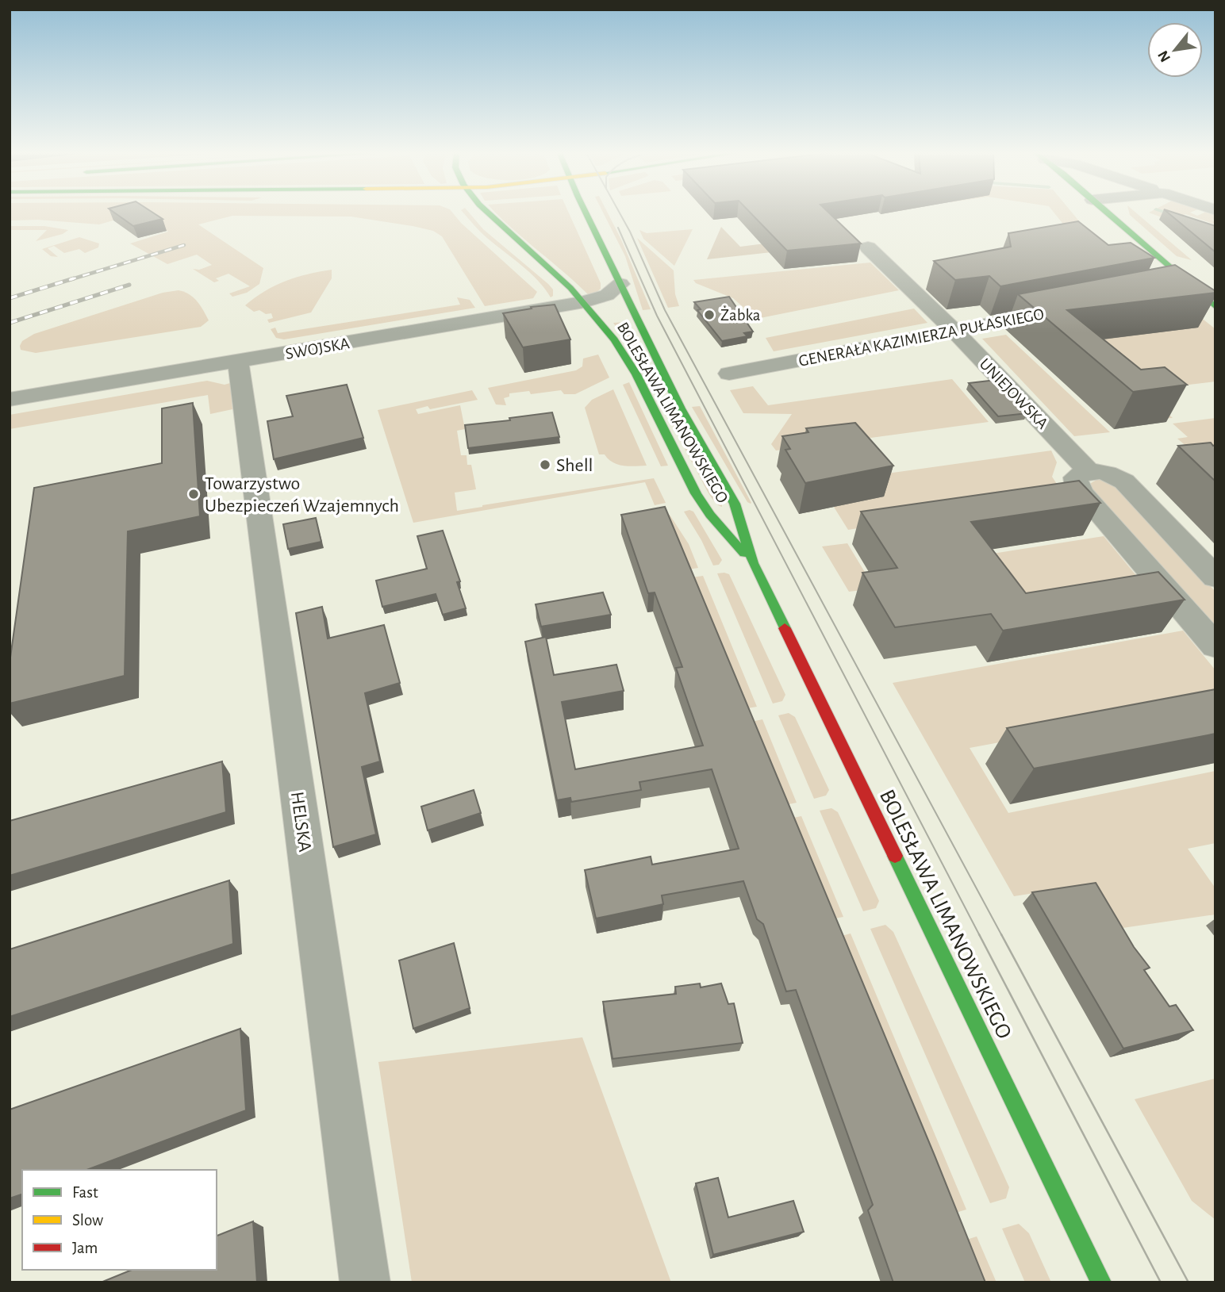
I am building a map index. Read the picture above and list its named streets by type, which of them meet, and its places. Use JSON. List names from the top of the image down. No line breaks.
{"streets":{"main road":["BOLESŁAWA LIMANOWSKIEGO"],"street":["GENERAŁA KAZIMIERZA PUŁASKIEGO","SWOJSKA","UNIEJOWSKA","HELSKA"]},"crossings":[["GENERAŁA KAZIMIERZA PUŁASKIEGO","UNIEJOWSKA"],["SWOJSKA","BOLESŁAWA LIMANOWSKIEGO"],["SWOJSKA","HELSKA"]],"places":["Żabka","Shell","Towarzystwo Ubezpieczeń Wzajemnych"],"legend":["Fast","Slow","Jam"],"north":"bottom left"}
